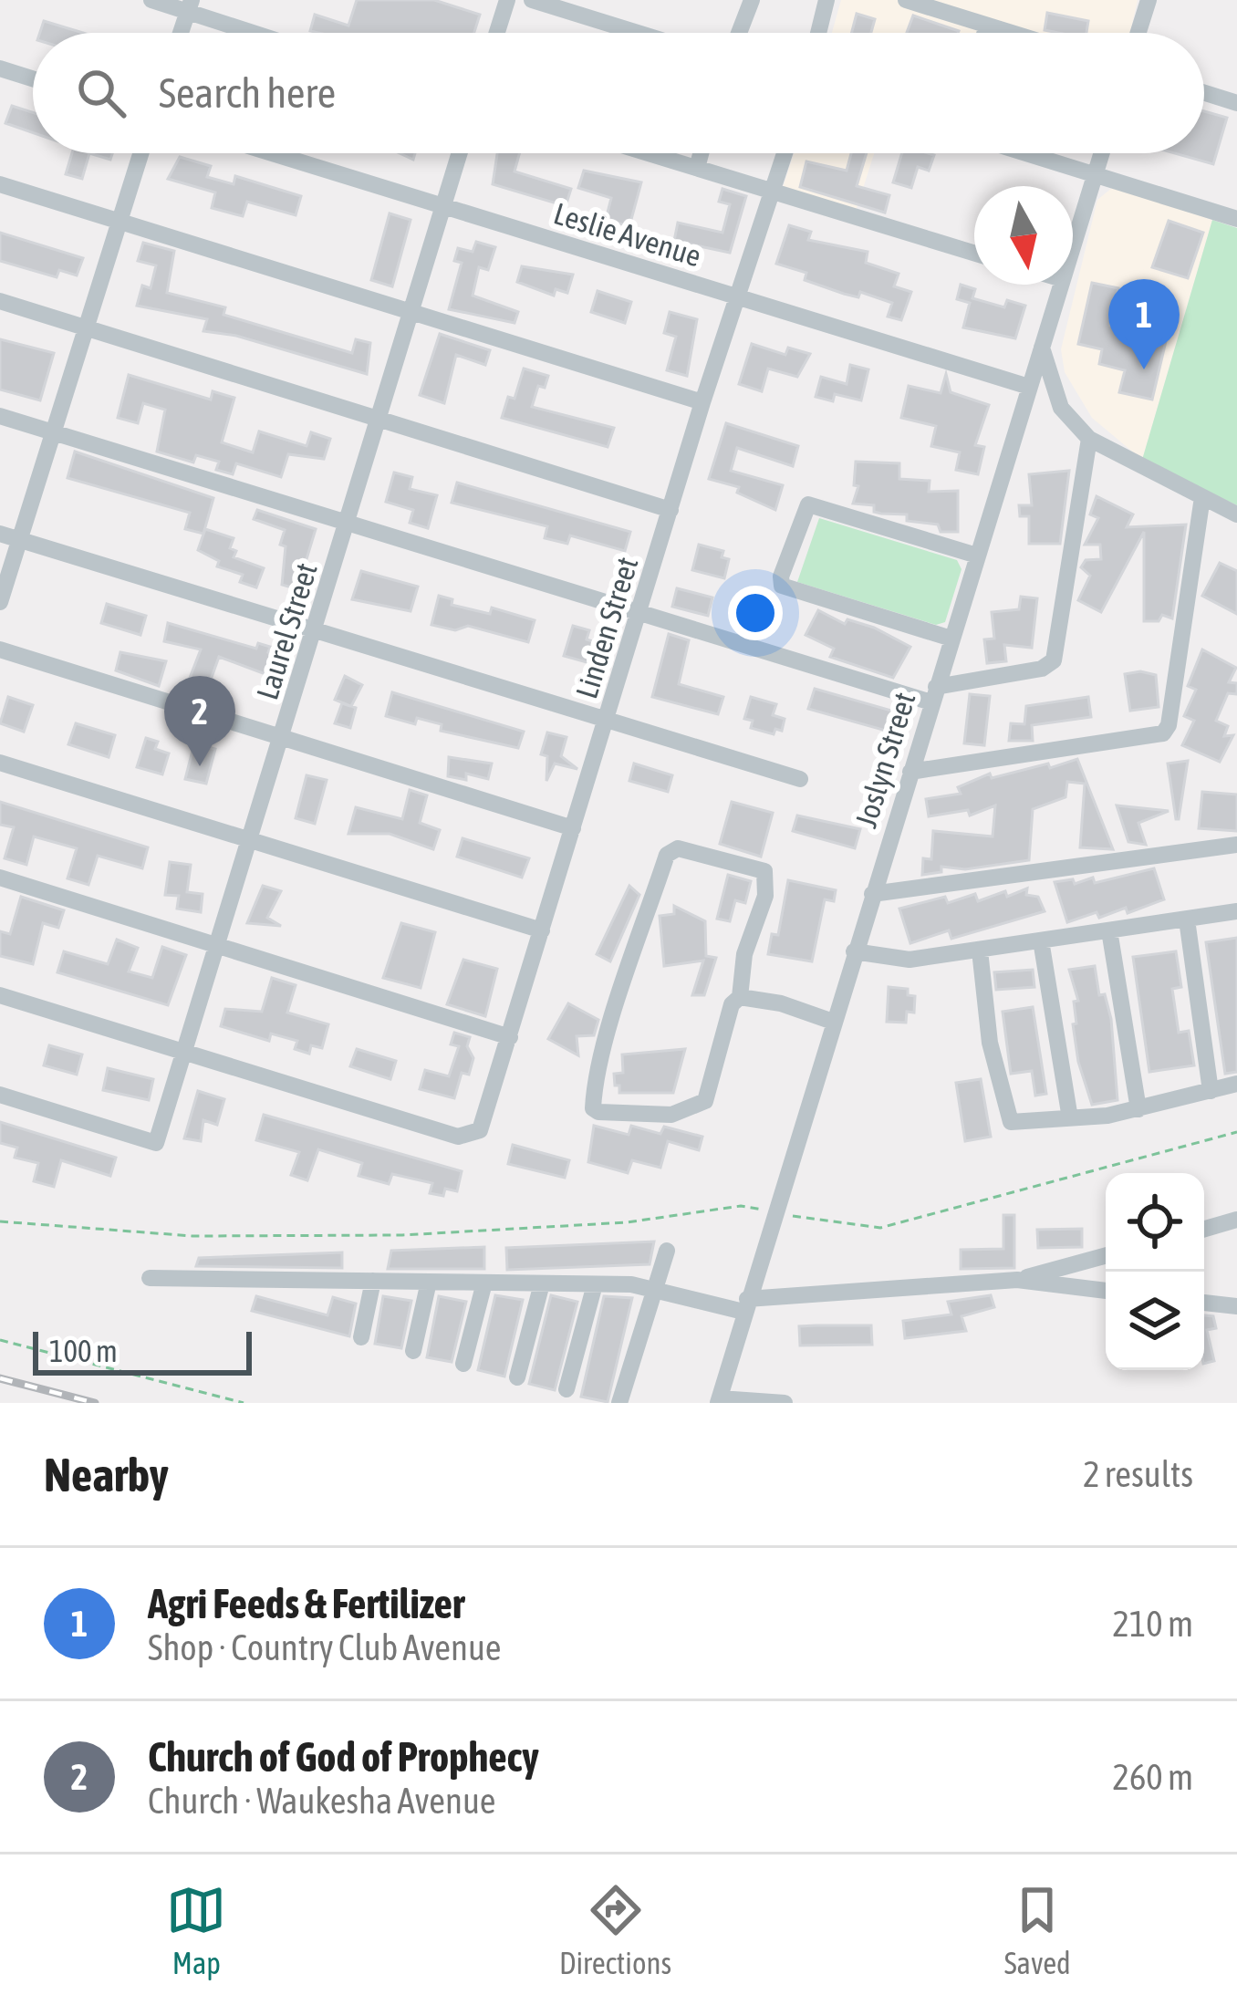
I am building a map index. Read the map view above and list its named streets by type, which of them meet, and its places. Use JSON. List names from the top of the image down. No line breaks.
{"streets":{"street":["Leslie Avenue","Linden Street","Laurel Street","Joslyn Street"]},"crossings":[["Leslie Avenue","Linden Street"],["Leslie Avenue","Laurel Street"],["Leslie Avenue","Joslyn Street"],["Linden Street","Laurel Street"]],"scale_bar":"100 m","north":"bottom","page":{"search":"Search here","pins":["1","2"],"scale":"100 m","heading":["Nearby","2 results"],"list":[{"mark":"1","name":"Agri Feeds & Fertilizer","note":"Shop · Country Club Avenue","value":"210 m"},{"mark":"2","name":"Church of God of Prophecy","note":"Church · Waukesha Avenue","value":"260 m"}],"nav":["Map","Directions","Saved"]}}
